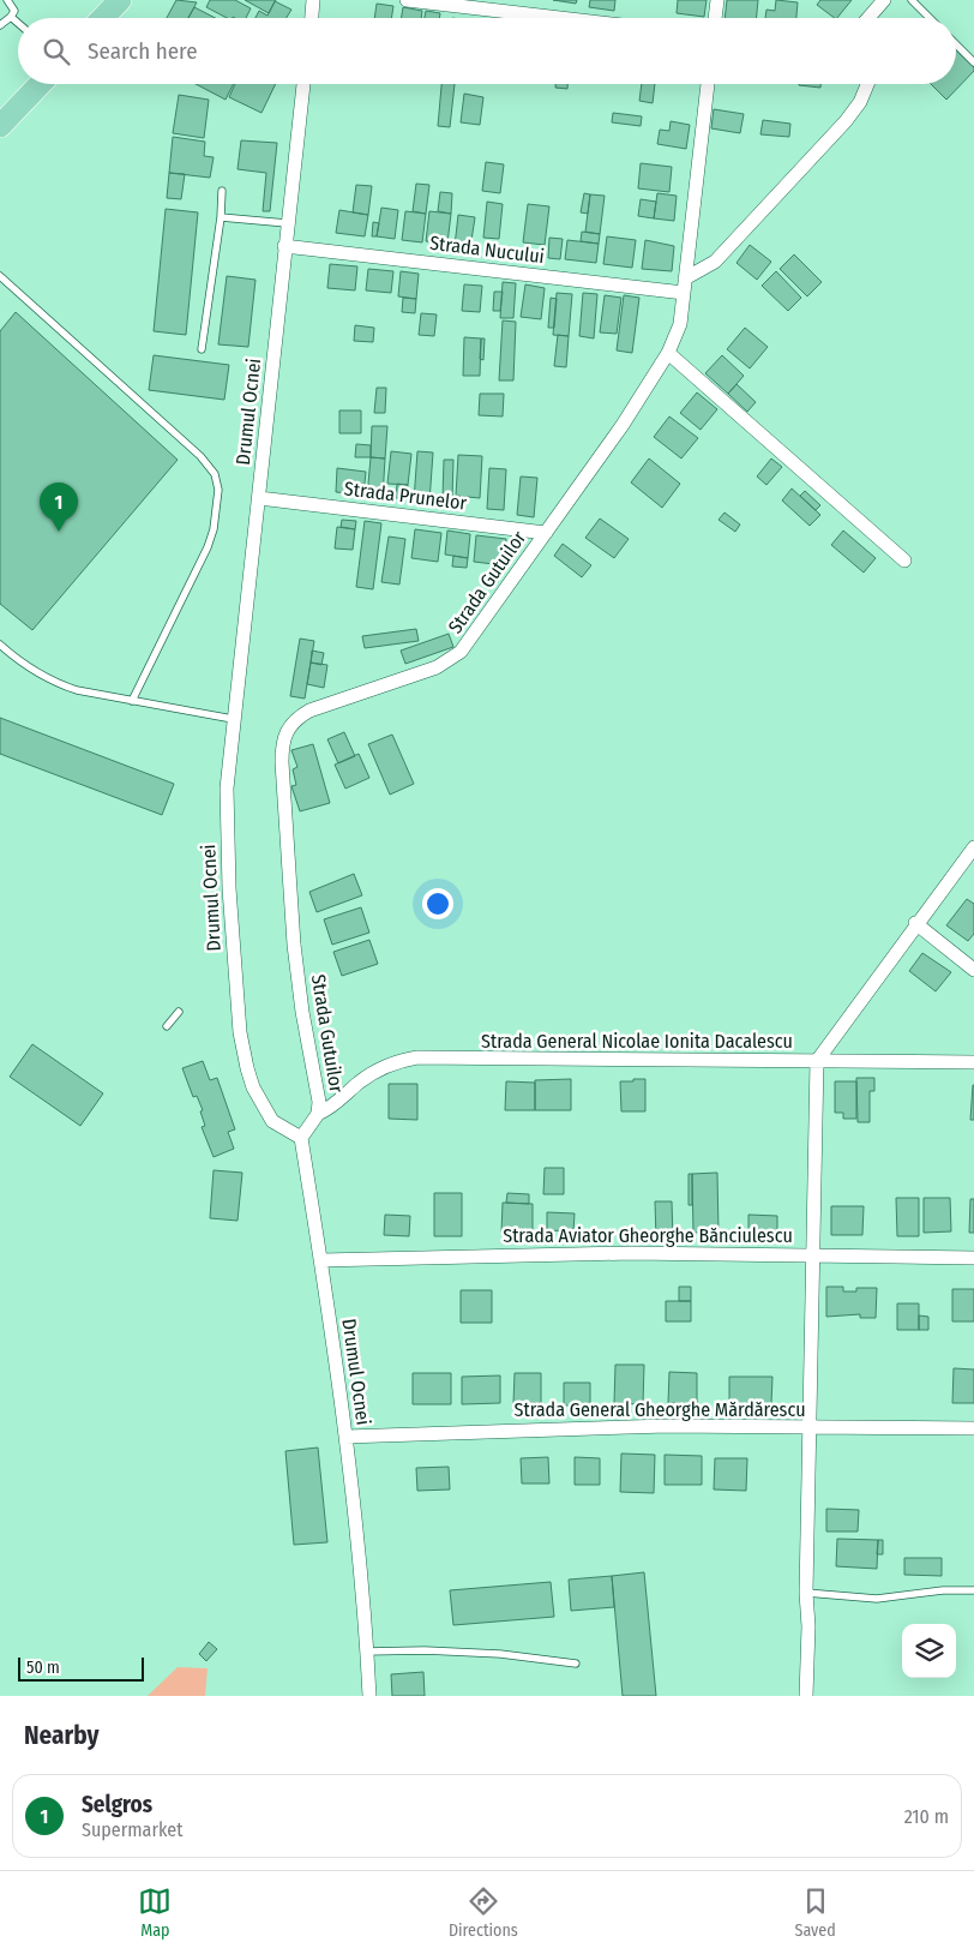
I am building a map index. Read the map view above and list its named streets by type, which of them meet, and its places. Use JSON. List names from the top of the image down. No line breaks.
{"streets":{"street":["Strada Nucului","Drumul Ocnei","Strada Prunelor","Strada Gutuilor","Strada General Nicolae Ionita Dacalescu","Strada Aviator Gheorghe Bănciulescu","Strada General Gheorghe Mărdărescu"]},"crossings":[["Strada Nucului","Drumul Ocnei"],["Strada Nucului","Strada Gutuilor"],["Drumul Ocnei","Strada Prunelor"],["Drumul Ocnei","Strada Gutuilor"],["Drumul Ocnei","Strada Aviator Gheorghe Bănciulescu"],["Drumul Ocnei","Strada General Gheorghe Mărdărescu"],["Strada Prunelor","Strada Gutuilor"],["Strada Gutuilor","Strada General Nicolae Ionita Dacalescu"]],"scale_bar":"50 m","page":{"search":"Search here","pins":"1","scale":"50 m","heading":"Nearby","list":[{"mark":"1","name":"Selgros","note":"Supermarket","value":"210 m"}],"nav":["Map","Directions","Saved"]}}
